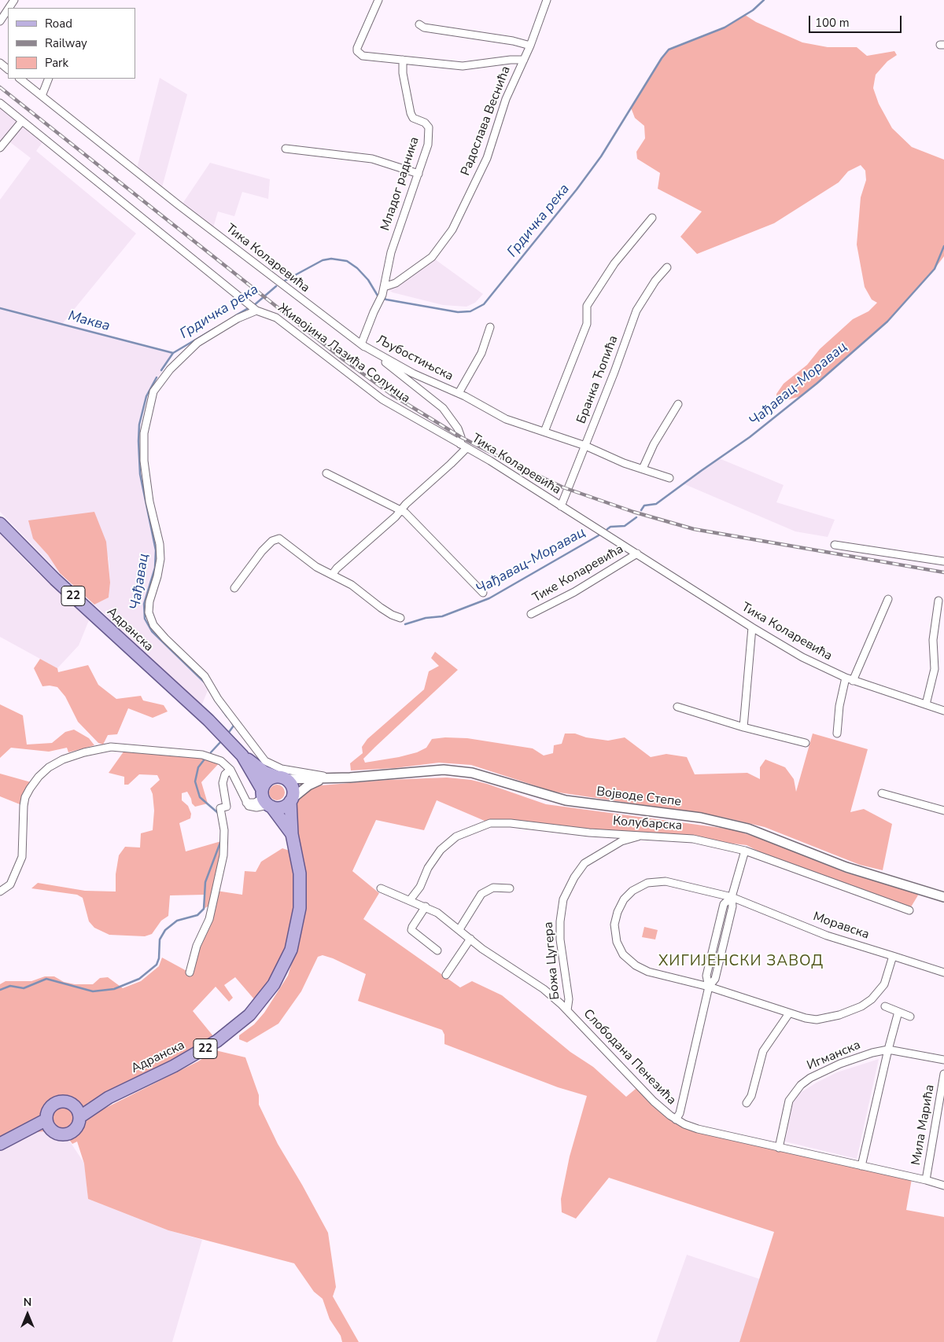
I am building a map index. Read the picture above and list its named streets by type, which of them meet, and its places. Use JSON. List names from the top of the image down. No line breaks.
{"streets":{"main road":["22","Адранска"],"street":["Радослава Веснића","Младог радника","Тика Коларевића","Живојина Лазића Солунца","Љубостињска","Бранка Ћопића","Тике Коларевића","Војводе Степе","Колубарска","Моравска","Божа Цугера","Игманска","Слободана Пенезића","Мила Марића"]},"crossings":[["Радослава Веснића","Младог радника"],["Младог радника","Тика Коларевића"],["Младог радника","Љубостињска"],["Тика Коларевића","Живојина Лазића Солунца"],["Тика Коларевића","Љубостињска"],["Тика Коларевића","Бранка Ћопића"],["Тика Коларевића","Тике Коларевића"],["Живојина Лазића Солунца","Војводе Степе"],["Љубостињска","Бранка Ћопића"],["22","Адранска"],["22","Војводе Степе"],["Адранска","Војводе Степе"],["Колубарска","Божа Цугера"],["Колубарска","Слободана Пенезића"],["Божа Цугера","Слободана Пенезића"],["Игманска","Слободана Пенезића"],["Слободана Пенезића","Мила Марића"]],"districts":["ХИГИЈЕНСКИ ЗАВОД"],"water":["Грдичка река","Маква","Чађавац-Моравац","Чађавац"],"legend":["Road","Railway","Park"],"scale_bar":"100 m","north":"top"}
